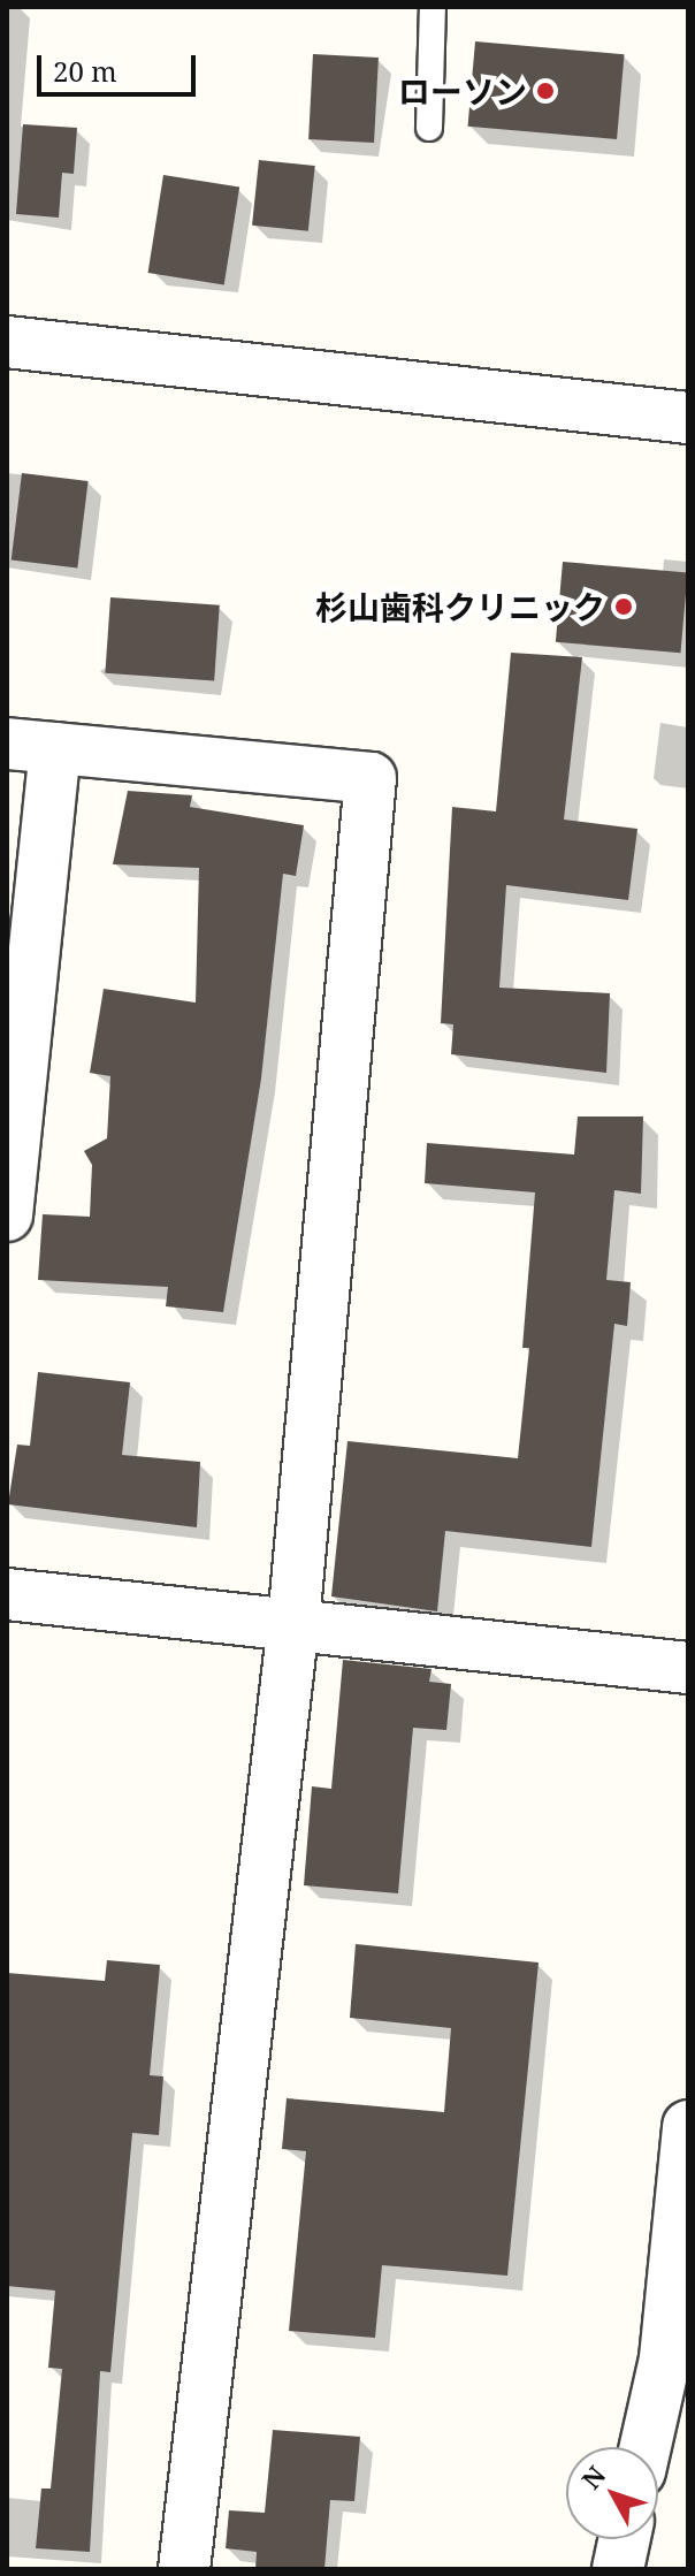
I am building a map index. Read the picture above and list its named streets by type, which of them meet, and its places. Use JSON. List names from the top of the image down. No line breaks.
{"places":["ローソン","杉山歯科クリニック"],"scale_bar":"20 m","north":"top left"}
